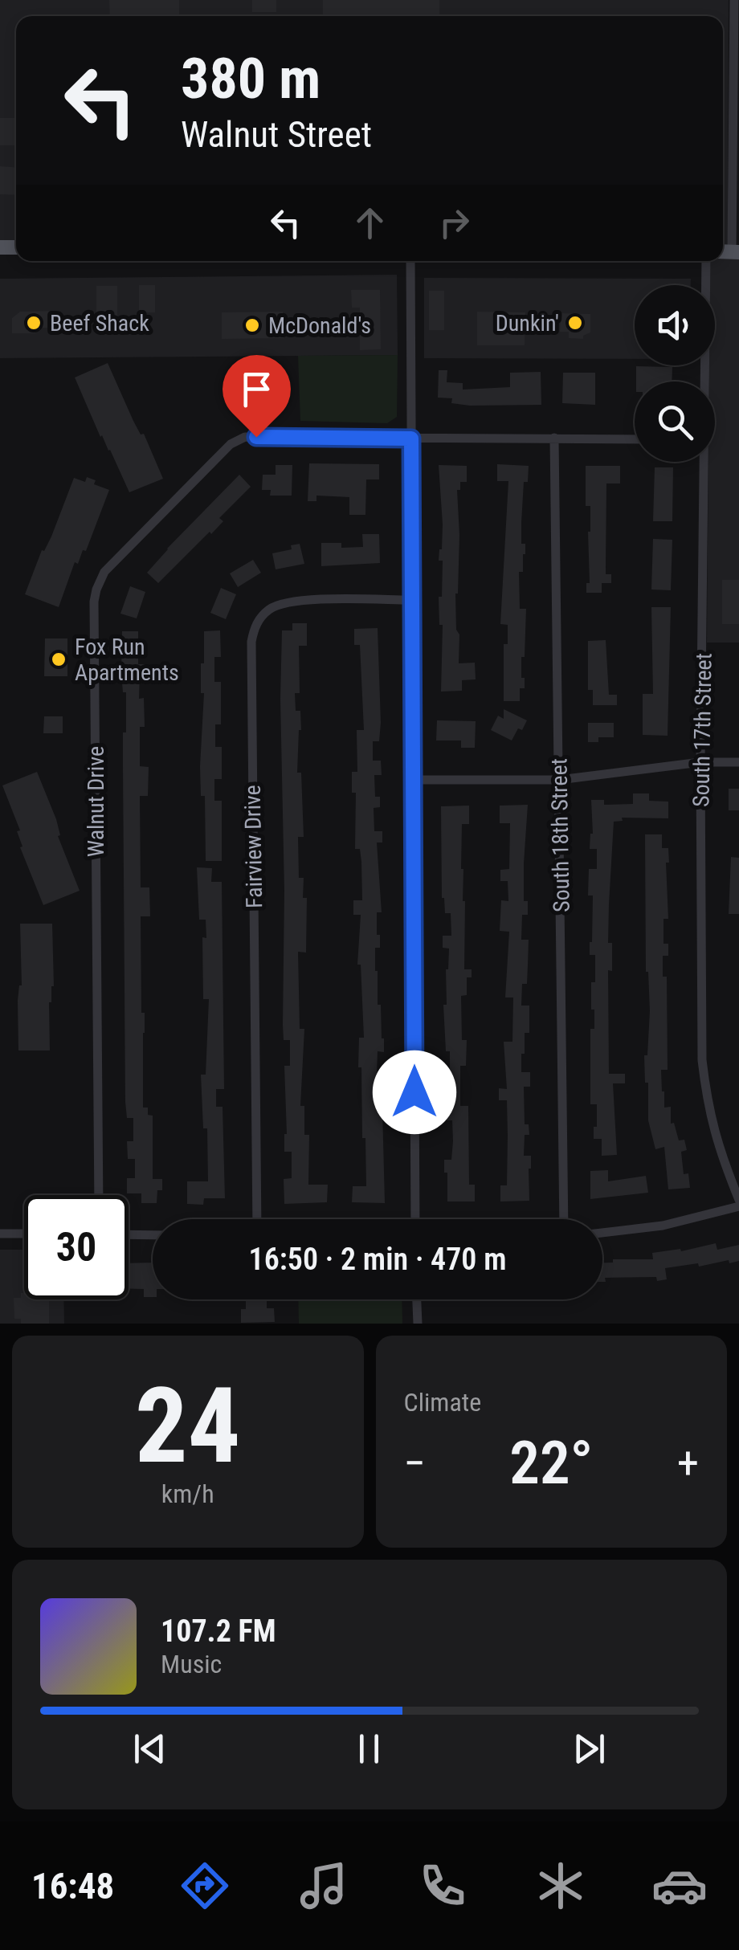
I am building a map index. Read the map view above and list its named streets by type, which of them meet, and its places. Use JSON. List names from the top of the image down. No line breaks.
{"streets":{"street":["South 17th Street","Walnut Drive","South 18th Street","Fairview Drive"]},"places":["Beef Shack","Dunkin'","McDonald's","Fox Run Apartments"],"page":{"turn":["380 m","Walnut Street"],"limit":"30","trip":"16:50 · 2 min · 470 m","tile":[["24","km/h"],"Climate"],"heat":["−","22°","+"],"song":["107.2 FM","Music"],"tabs":"16:48"}}
